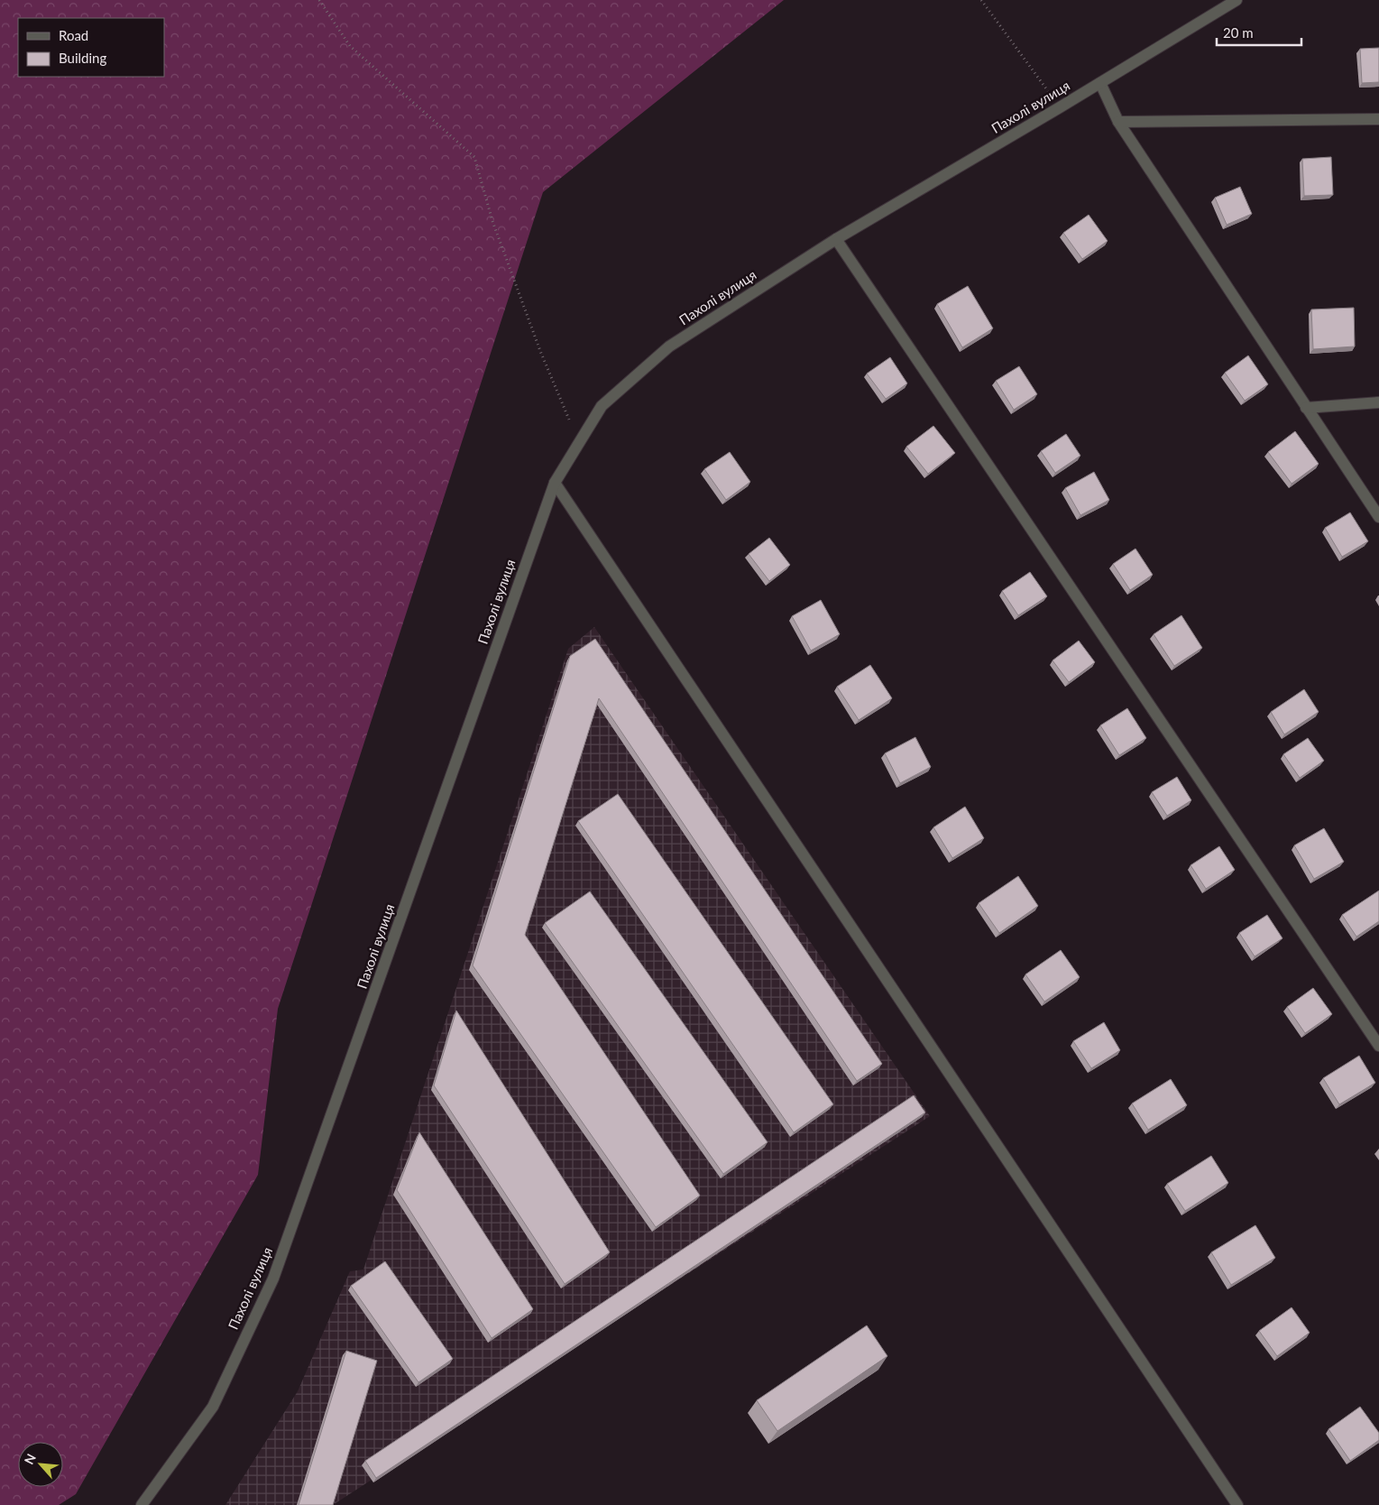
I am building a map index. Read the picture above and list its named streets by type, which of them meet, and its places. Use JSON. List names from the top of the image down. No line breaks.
{"streets":{"street":["Пахолі вулиця"]},"legend":["Road","Building"],"scale_bar":"20 m","north":"top left"}
